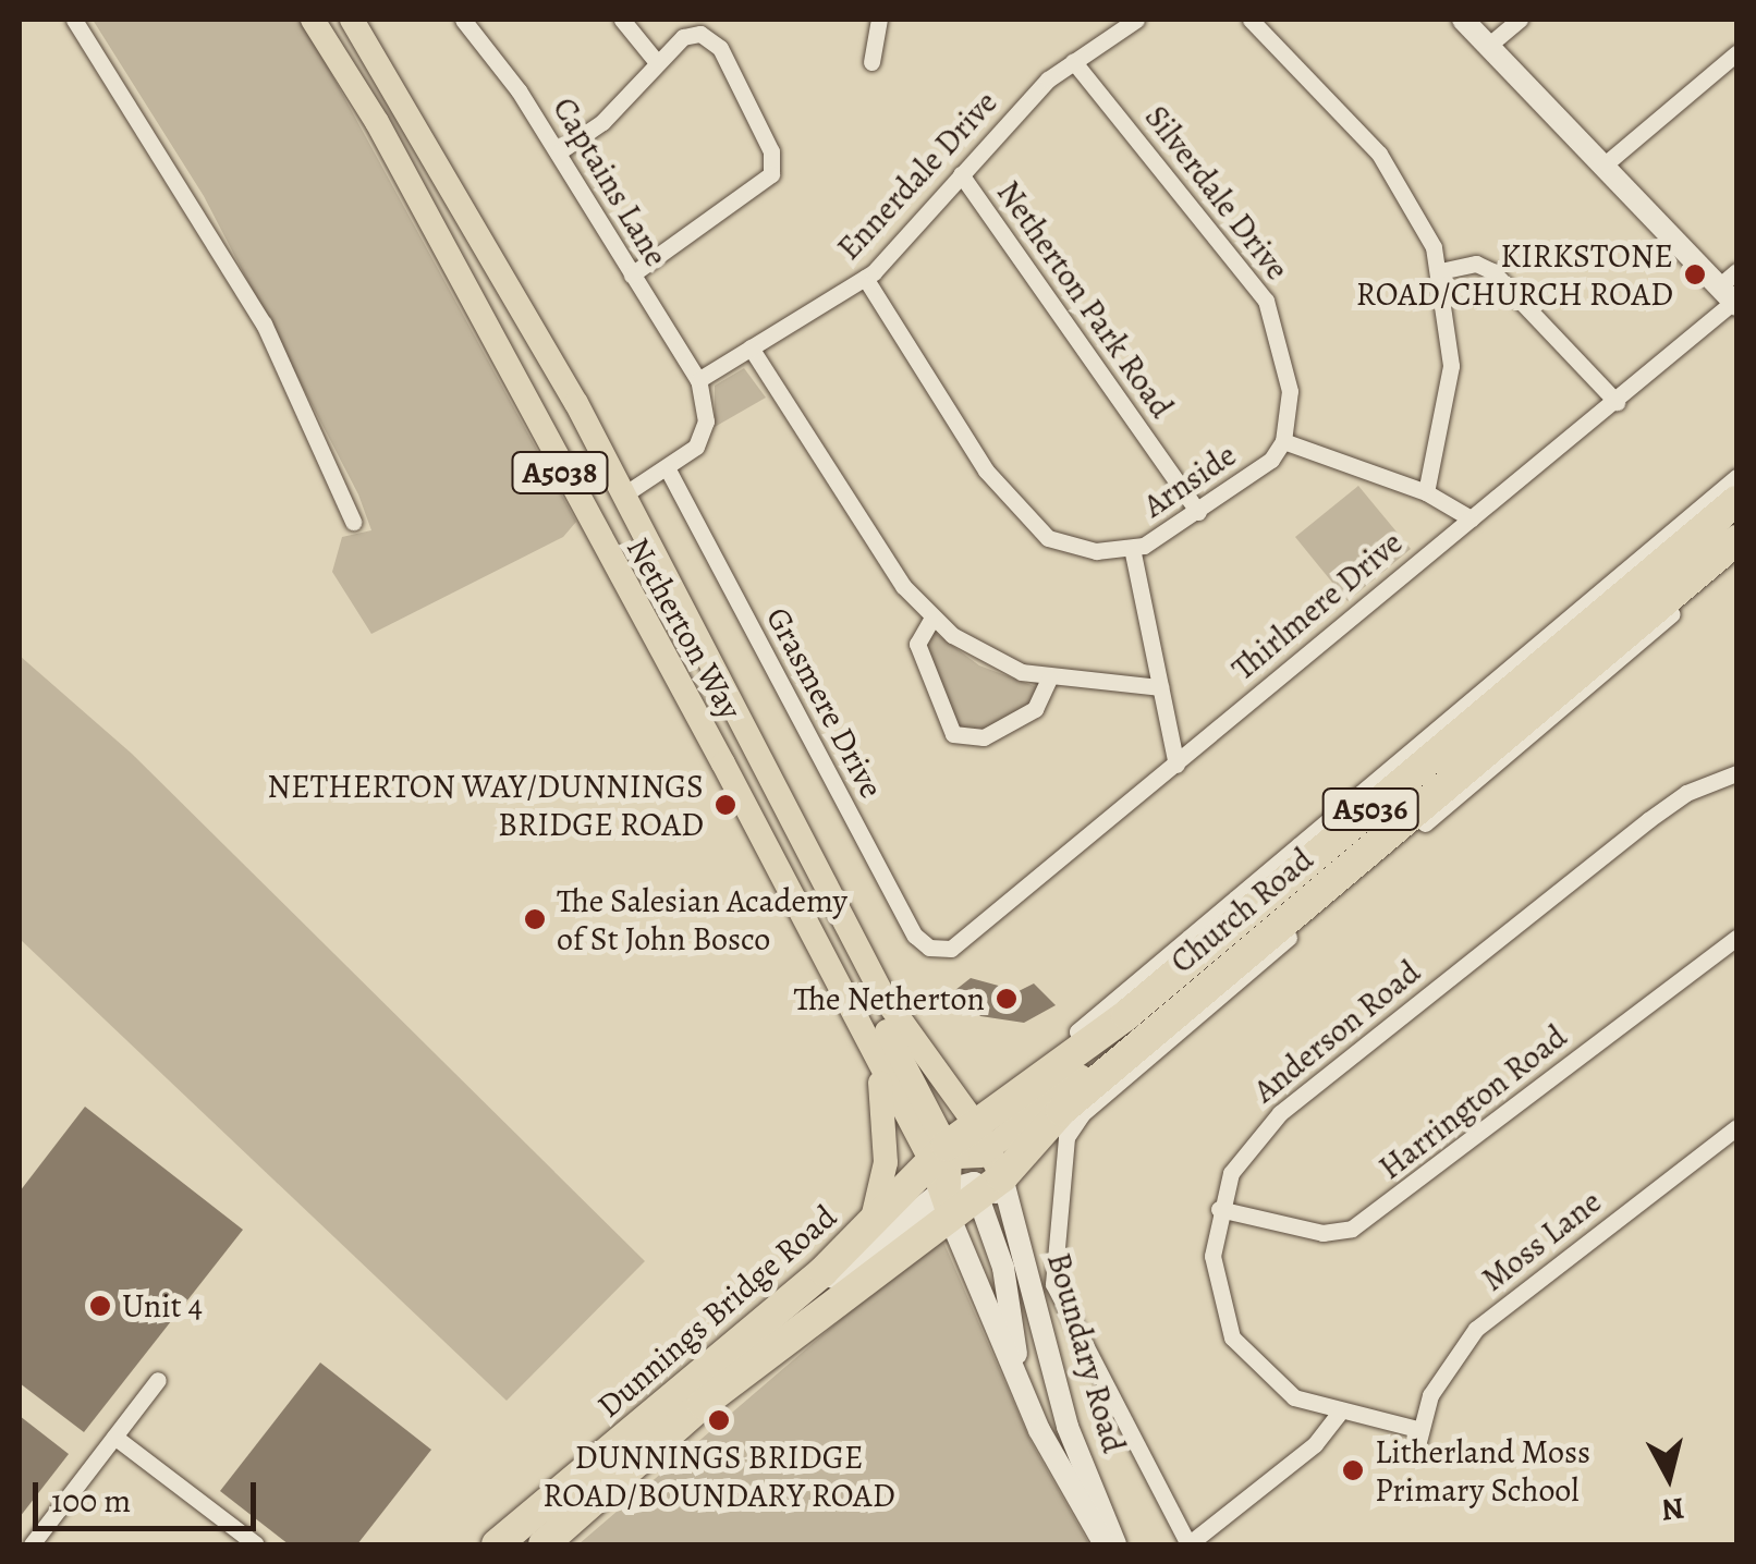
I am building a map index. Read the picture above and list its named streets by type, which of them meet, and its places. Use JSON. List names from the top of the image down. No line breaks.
{"streets":{"highway":["A5036","Church Road","Dunnings Bridge Road"],"main road":["A5038","Netherton Way"],"street":["Ennerdale Drive","Captains Lane","Silverdale Drive","Netherton Park Road","Arnside","Thirlmere Drive","Grasmere Drive","Anderson Road","Harrington Road","Moss Lane","Boundary Road"]},"crossings":[["Ennerdale Drive","Captains Lane"],["Ennerdale Drive","Silverdale Drive"],["Ennerdale Drive","Netherton Park Road"],["Silverdale Drive","Arnside"],["Netherton Park Road","Arnside"],["Arnside","Thirlmere Drive"],["Thirlmere Drive","Grasmere Drive"],["Netherton Way","Church Road"],["Netherton Way","Dunnings Bridge Road"],["Netherton Way","Boundary Road"],["Church Road","Dunnings Bridge Road"],["Church Road","Boundary Road"],["Anderson Road","Harrington Road"],["Dunnings Bridge Road","Boundary Road"]],"places":["KIRKSTONE ROAD/CHURCH ROAD","NETHERTON WAY/DUNNINGS BRIDGE ROAD","The Salesian Academy of St John Bosco","The Netherton","Unit 4","DUNNINGS BRIDGE ROAD/BOUNDARY ROAD","Litherland Moss Primary School"],"scale_bar":"100 m","north":"bottom"}
